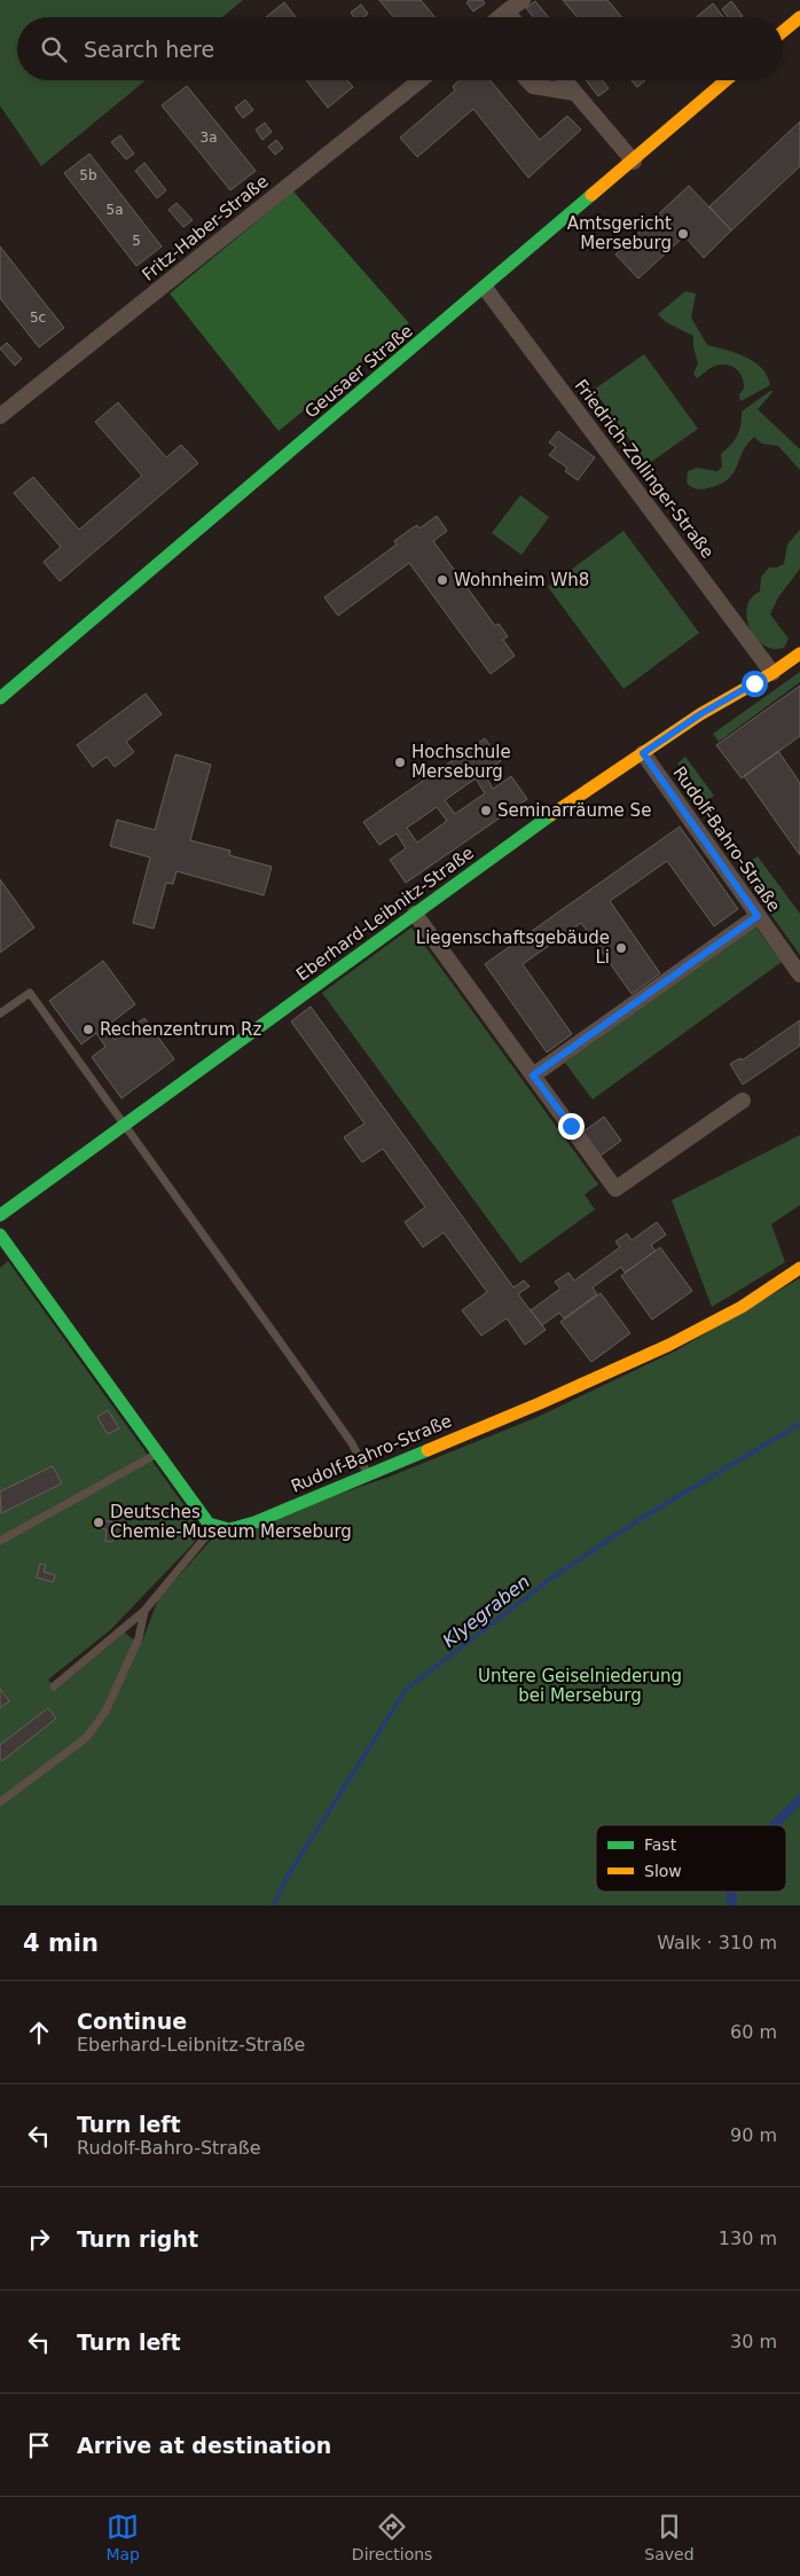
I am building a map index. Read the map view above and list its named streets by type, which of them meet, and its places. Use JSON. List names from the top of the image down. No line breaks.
{"streets":{"street":["Fritz-Haber-Straße","Geusaer Straße","Friedrich-Zollinger-Straße","Rudolf-Bahro-Straße","Eberhard-Leibnitz-Straße"]},"crossings":[["Geusaer Straße","Friedrich-Zollinger-Straße"],["Friedrich-Zollinger-Straße","Eberhard-Leibnitz-Straße"],["Rudolf-Bahro-Straße","Eberhard-Leibnitz-Straße"]],"water":["Klyegraben"],"parks":["Untere Geiselniederung bei Merseburg"],"places":["Amtsgericht Merseburg","Wohnheim Wh8","Hochschule Merseburg","Seminarräume Se","Liegenschaftsgebäude Li","Rechenzentrum Rz","Deutsches Chemie-Museum Merseburg"],"house_numbers":["3a","5b","5a","5","5c"],"legend":["Fast","Slow"],"page":{"search":"Search here","heading":["4 min","Walk · 310 m"],"list":[["Continue","Eberhard-Leibnitz-Straße","60 m"],["Turn left","Rudolf-Bahro-Straße","90 m"],["Turn right","130 m"],["Turn left","30 m"],"Arrive at destination"],"nav":["Map","Directions","Saved"]}}
